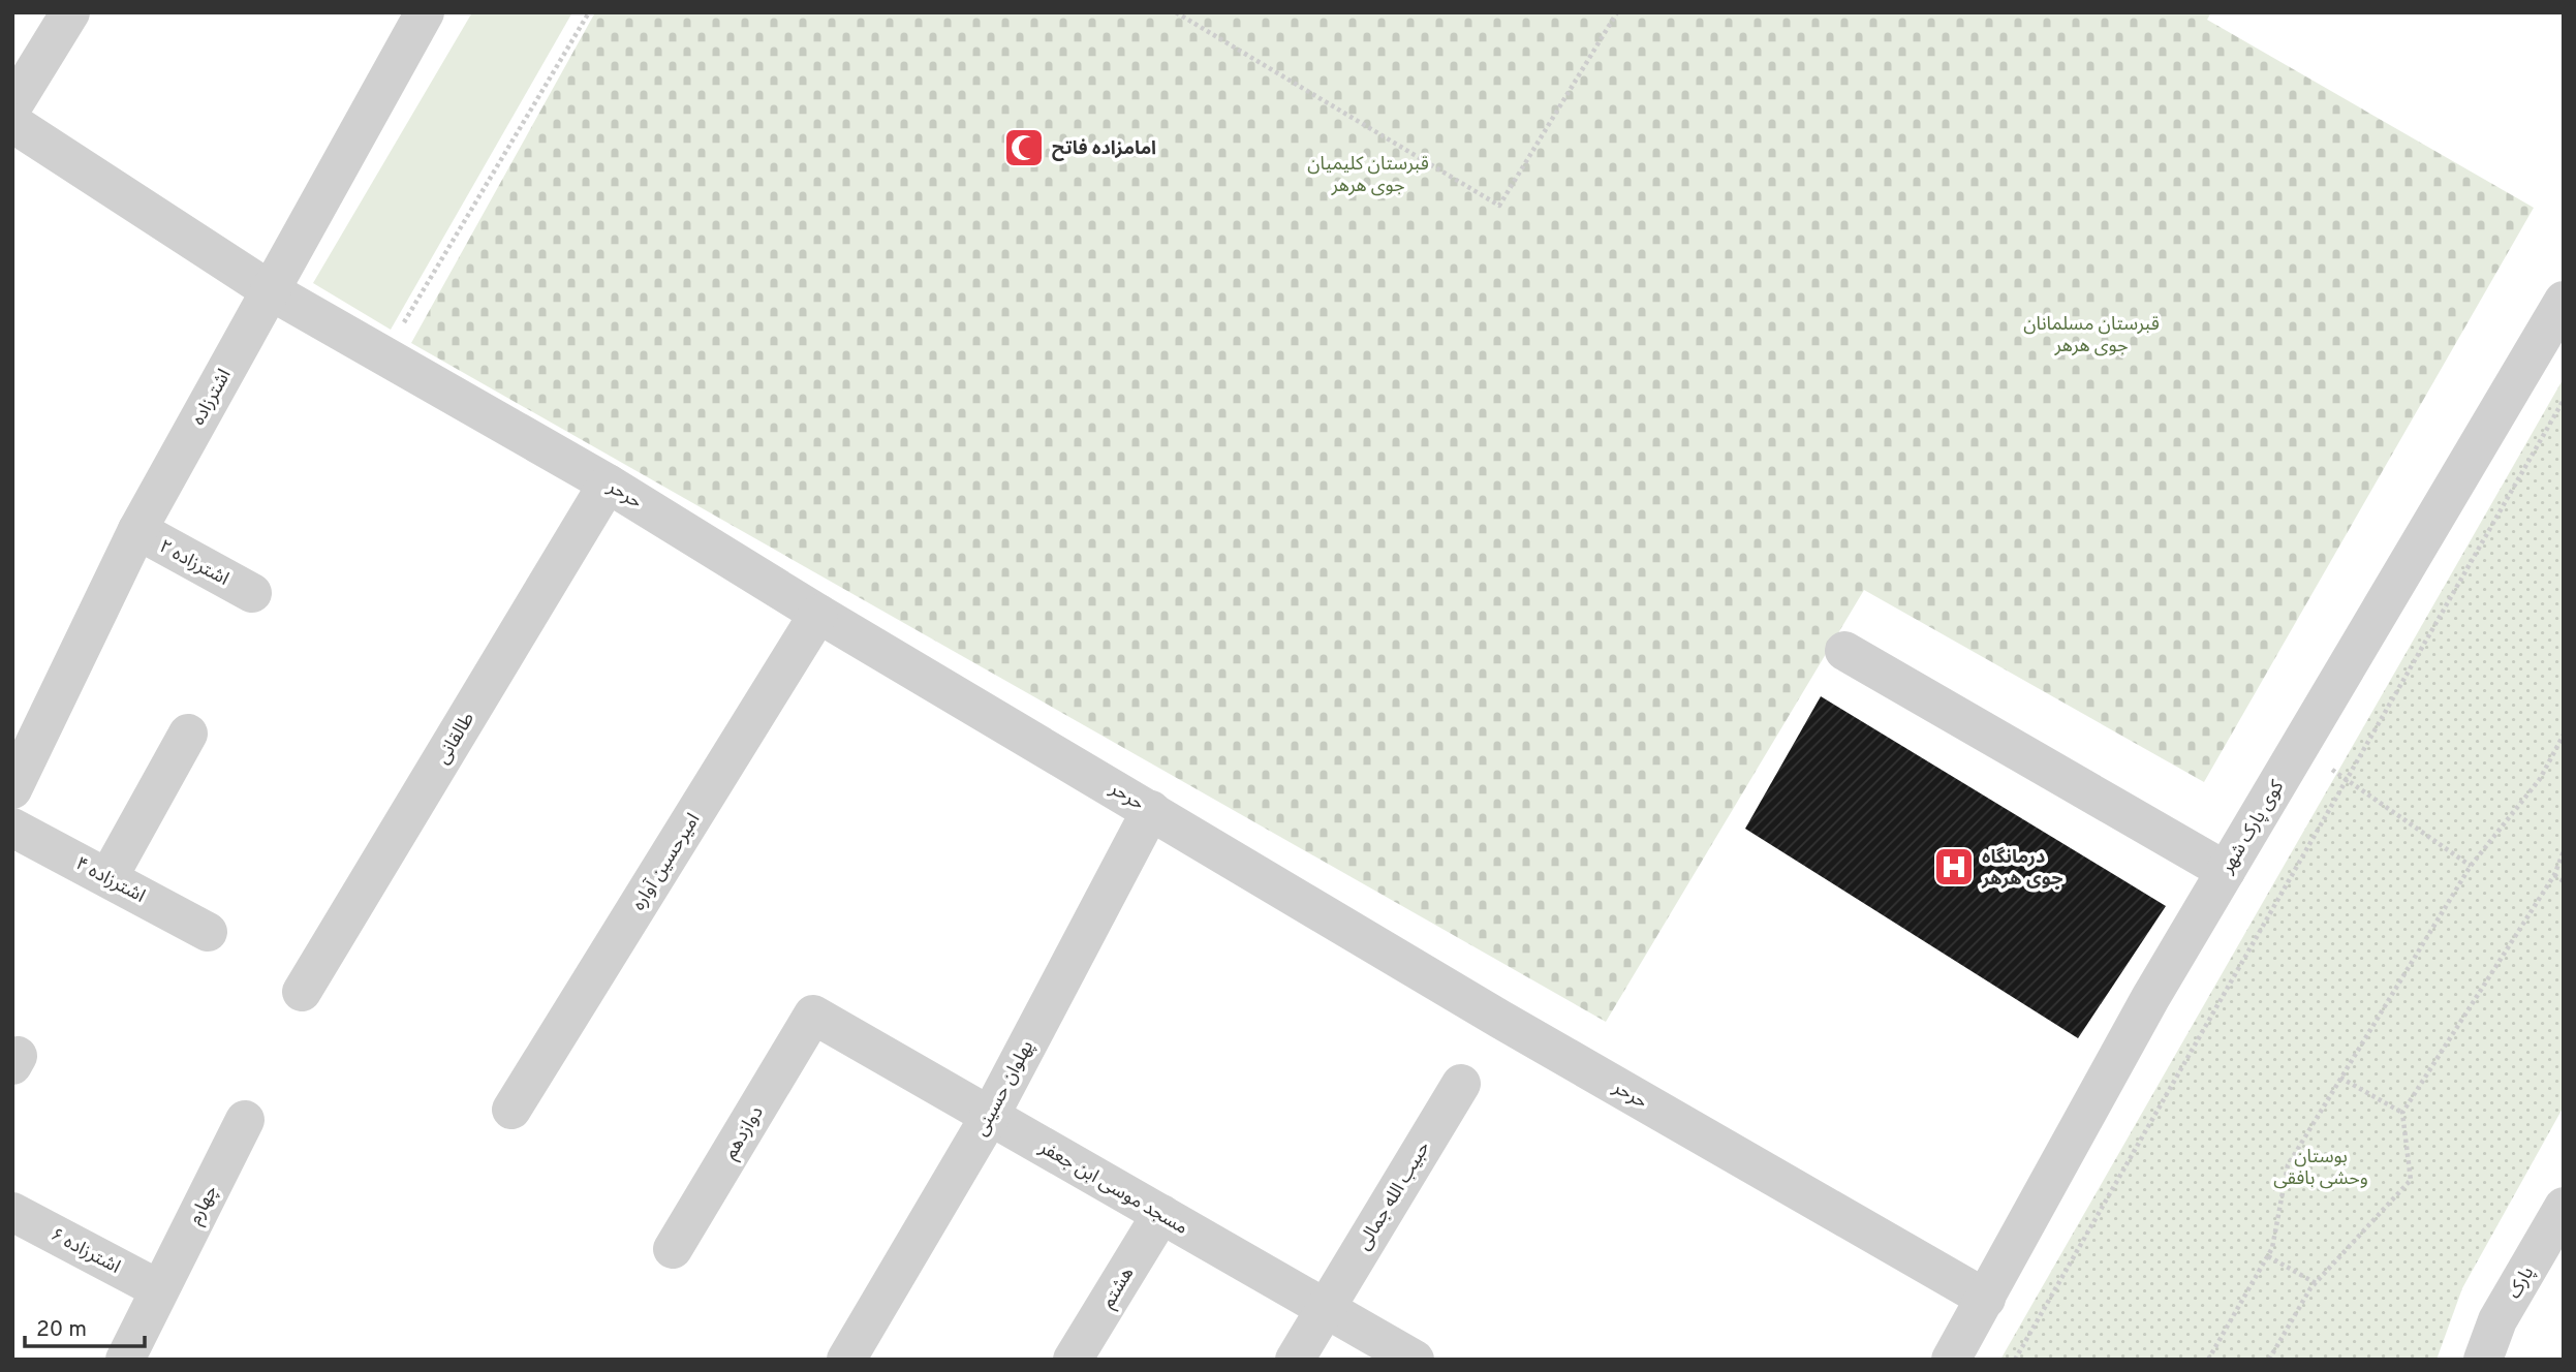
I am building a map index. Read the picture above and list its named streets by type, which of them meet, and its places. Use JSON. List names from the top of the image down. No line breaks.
{"streets":{"street":["اشترزاده","حرحر","اشترزاده ۲","طالقانی","کوی پارک شهر","امیرحسین آواره","اشترزاده ۴","پهلوان حسینی","دوازدهم","مسجد موسی ابن جعفر","حبیب الله جمالی","چهارم","اشترزاده ۶","پارک","هشتم"]},"crossings":[["اشترزاده","حرحر"],["اشترزاده","اشترزاده ۲"],["حرحر","طالقانی"],["حرحر","کوی پارک شهر"],["حرحر","امیرحسین آواره"],["حرحر","پهلوان حسینی"],["پهلوان حسینی","مسجد موسی ابن جعفر"],["دوازدهم","مسجد موسی ابن جعفر"],["مسجد موسی ابن جعفر","حبیب الله جمالی"],["مسجد موسی ابن جعفر","هشتم"],["چهارم","اشترزاده ۶"]],"parks":["قبرستان کلیمیان جوی هرهر","قبرستان مسلمانان جوی هرهر","بوستان وحشی بافقی"],"places":{"mosque":["امامزاده فاتح"],"hospital":["درمانگاه جوی هرهر"]},"scale_bar":"20 m"}
